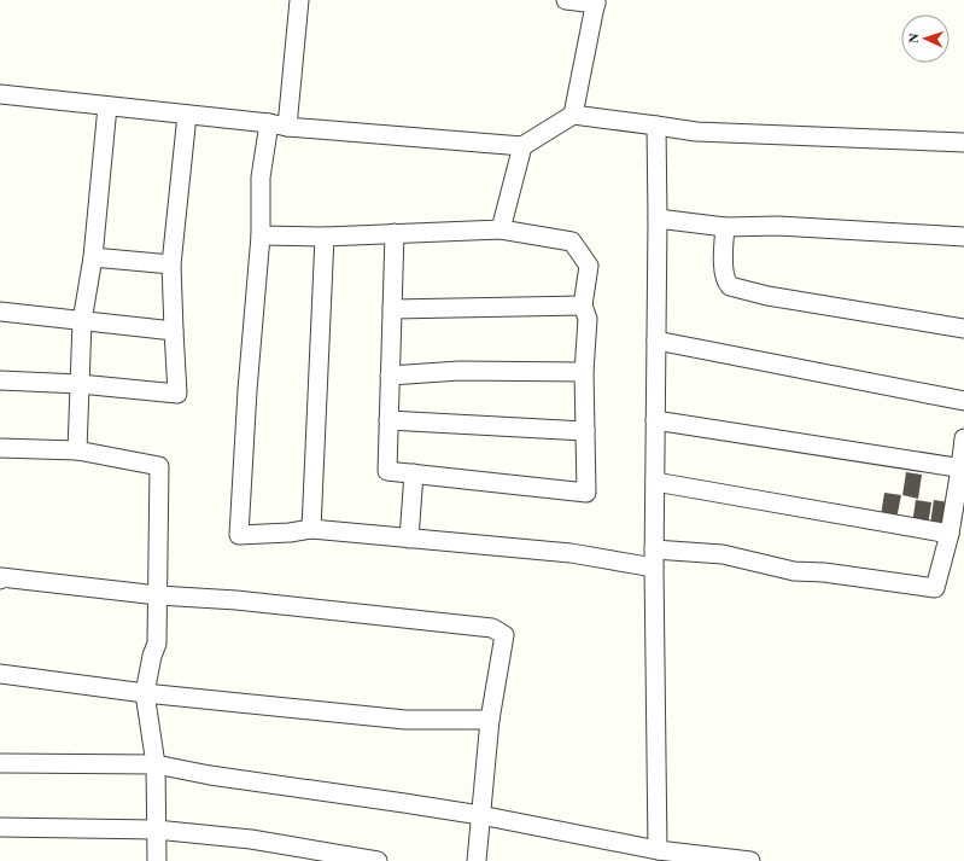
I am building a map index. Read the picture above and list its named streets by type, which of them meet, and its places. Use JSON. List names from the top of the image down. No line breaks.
{"north":"left"}
